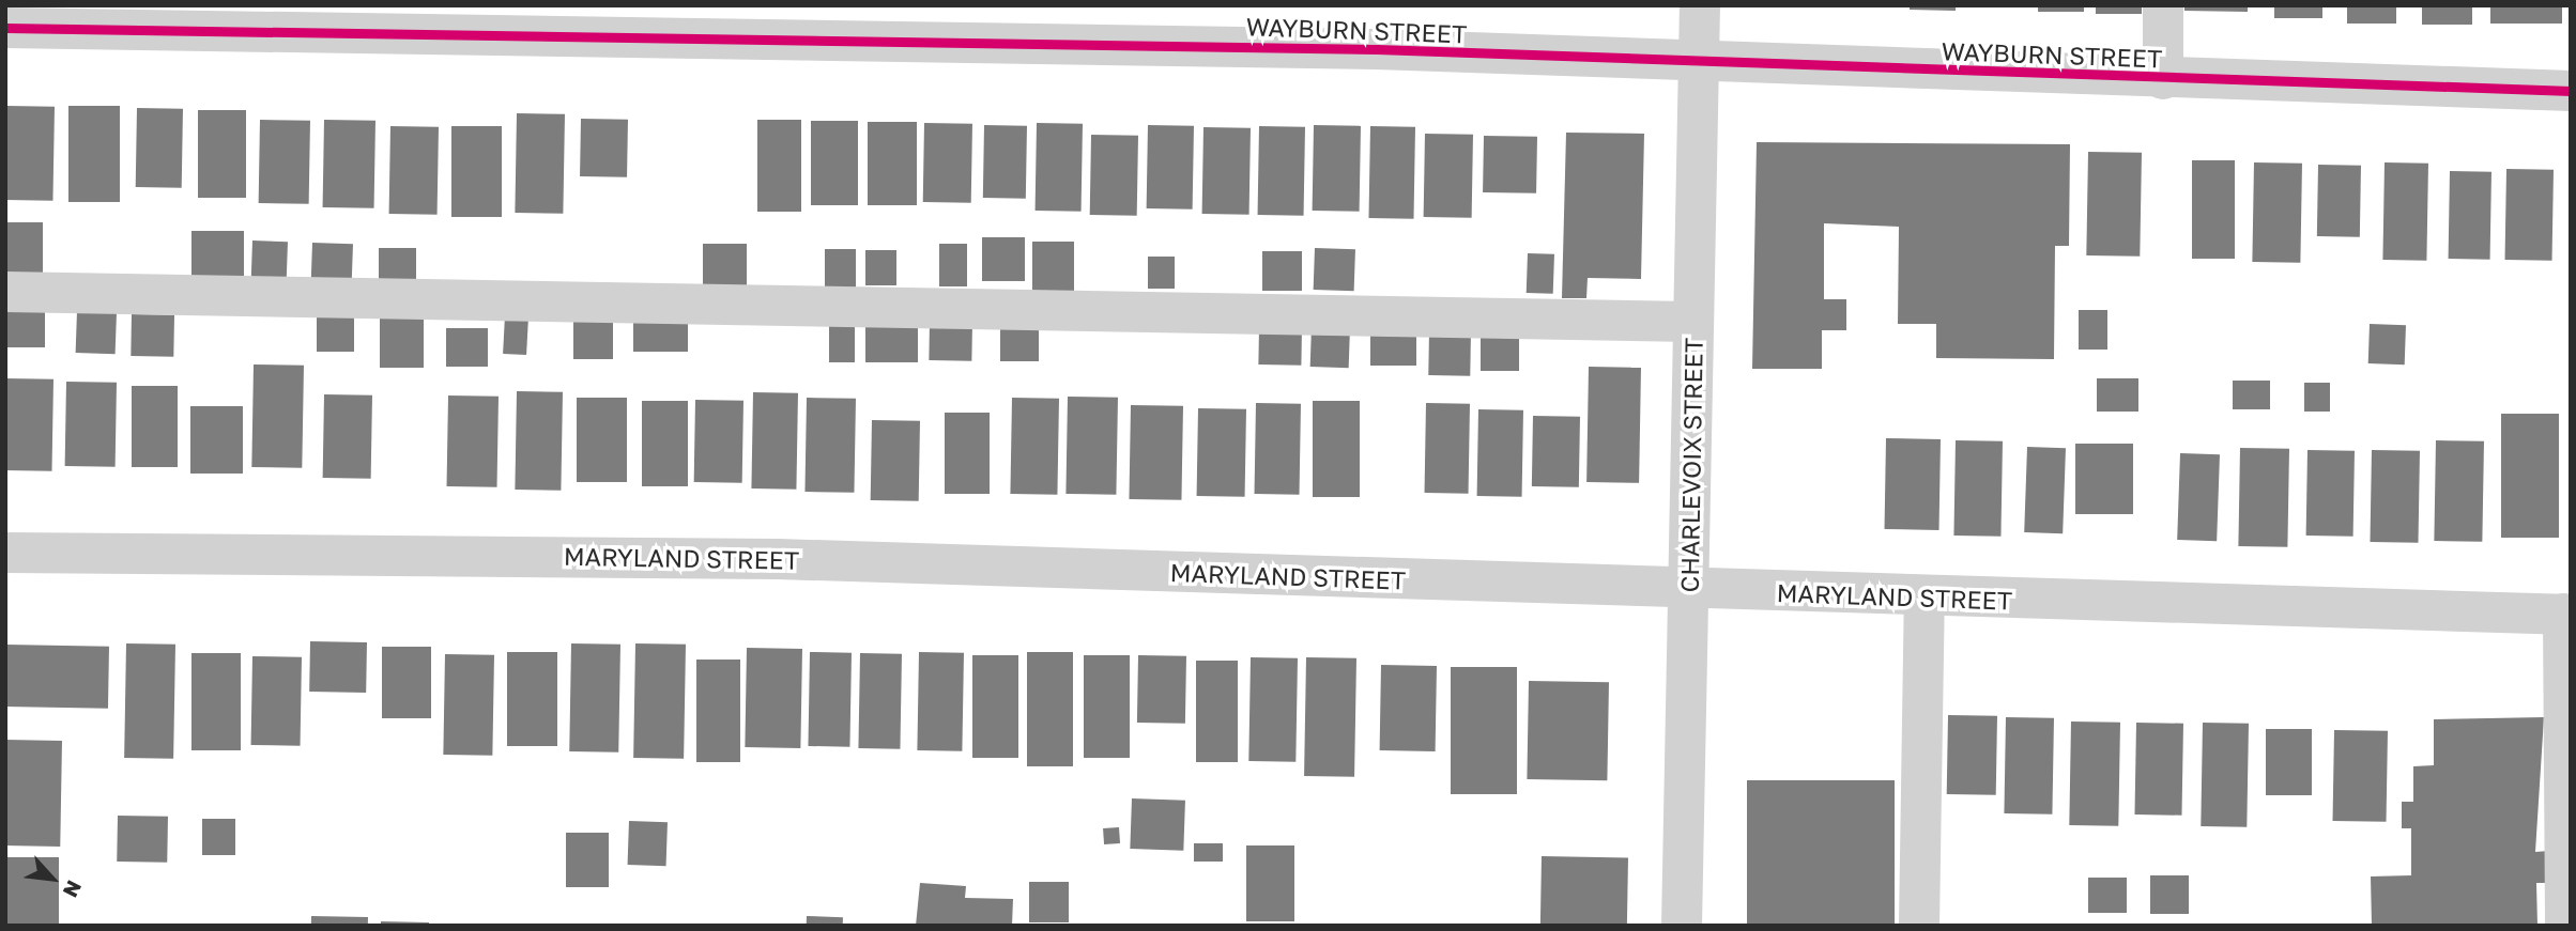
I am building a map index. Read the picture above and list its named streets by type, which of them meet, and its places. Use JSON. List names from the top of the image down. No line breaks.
{"streets":{"street":["WAYBURN STREET","CHARLEVOIX STREET","MARYLAND STREET"]},"crossings":[["WAYBURN STREET","CHARLEVOIX STREET"],["CHARLEVOIX STREET","MARYLAND STREET"]],"north":"bottom right"}
